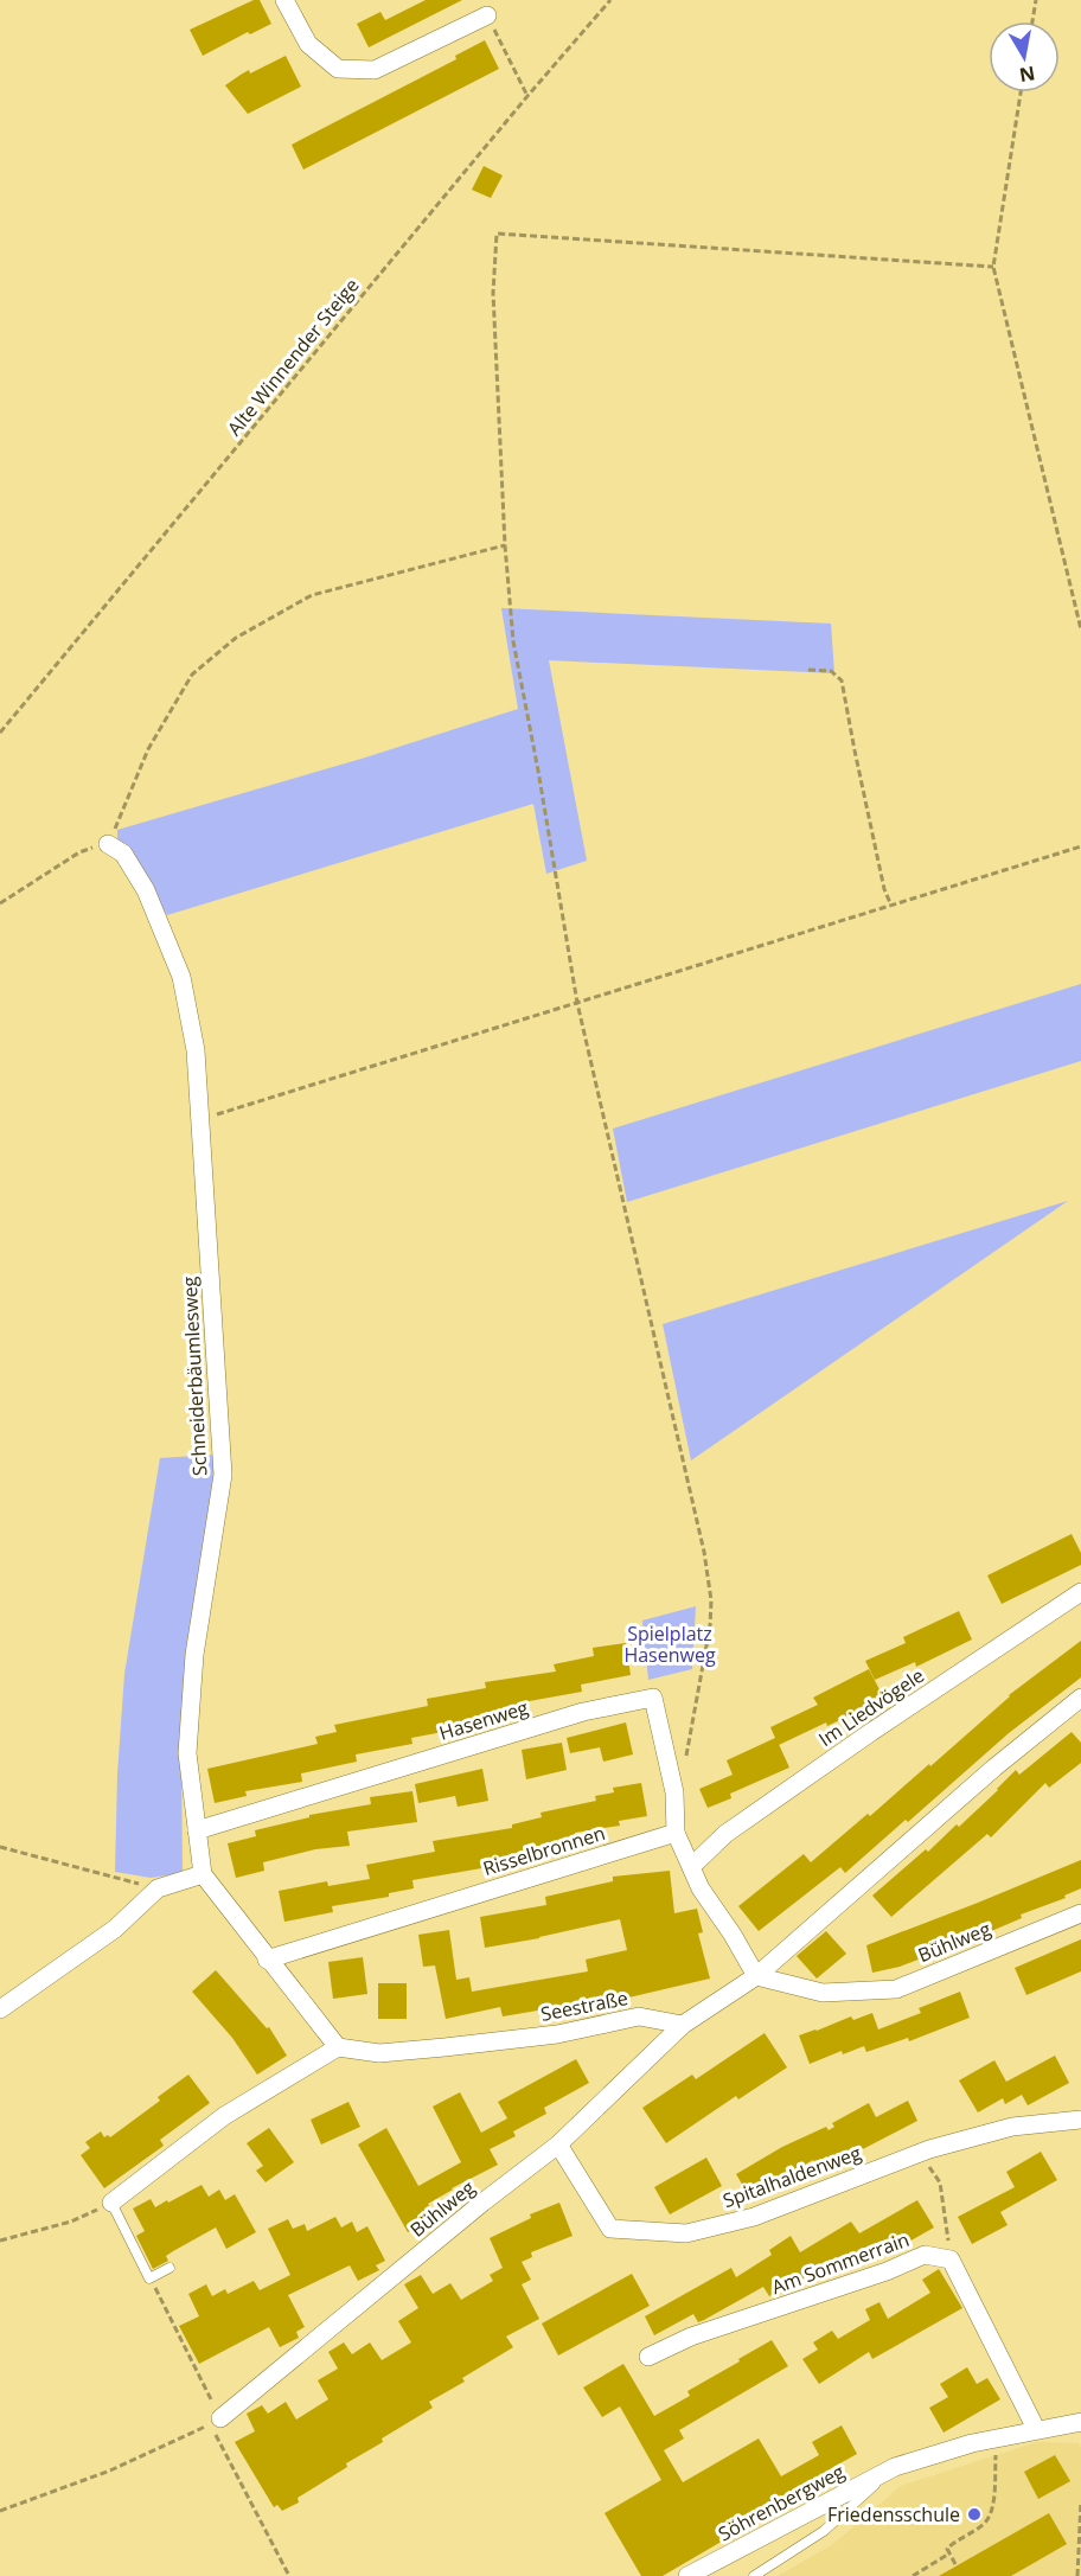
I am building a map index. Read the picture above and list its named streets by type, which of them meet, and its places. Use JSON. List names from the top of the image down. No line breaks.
{"streets":{"street":["Schneiderbäumlesweg","Im Liedvögele","Hasenweg","Risselbronnen","Bühlweg","Seestraße","Spitalhaldenweg","Am Sommerrain","Söhrenbergweg"],"path":["Alte Winnender Steige"]},"crossings":[["Schneiderbäumlesweg","Hasenweg"],["Schneiderbäumlesweg","Risselbronnen"],["Schneiderbäumlesweg","Seestraße"],["Hasenweg","Risselbronnen"],["Bühlweg","Seestraße"],["Bühlweg","Spitalhaldenweg"]],"parks":["Spielplatz Hasenweg"],"places":["Friedensschule"],"north":"bottom"}
